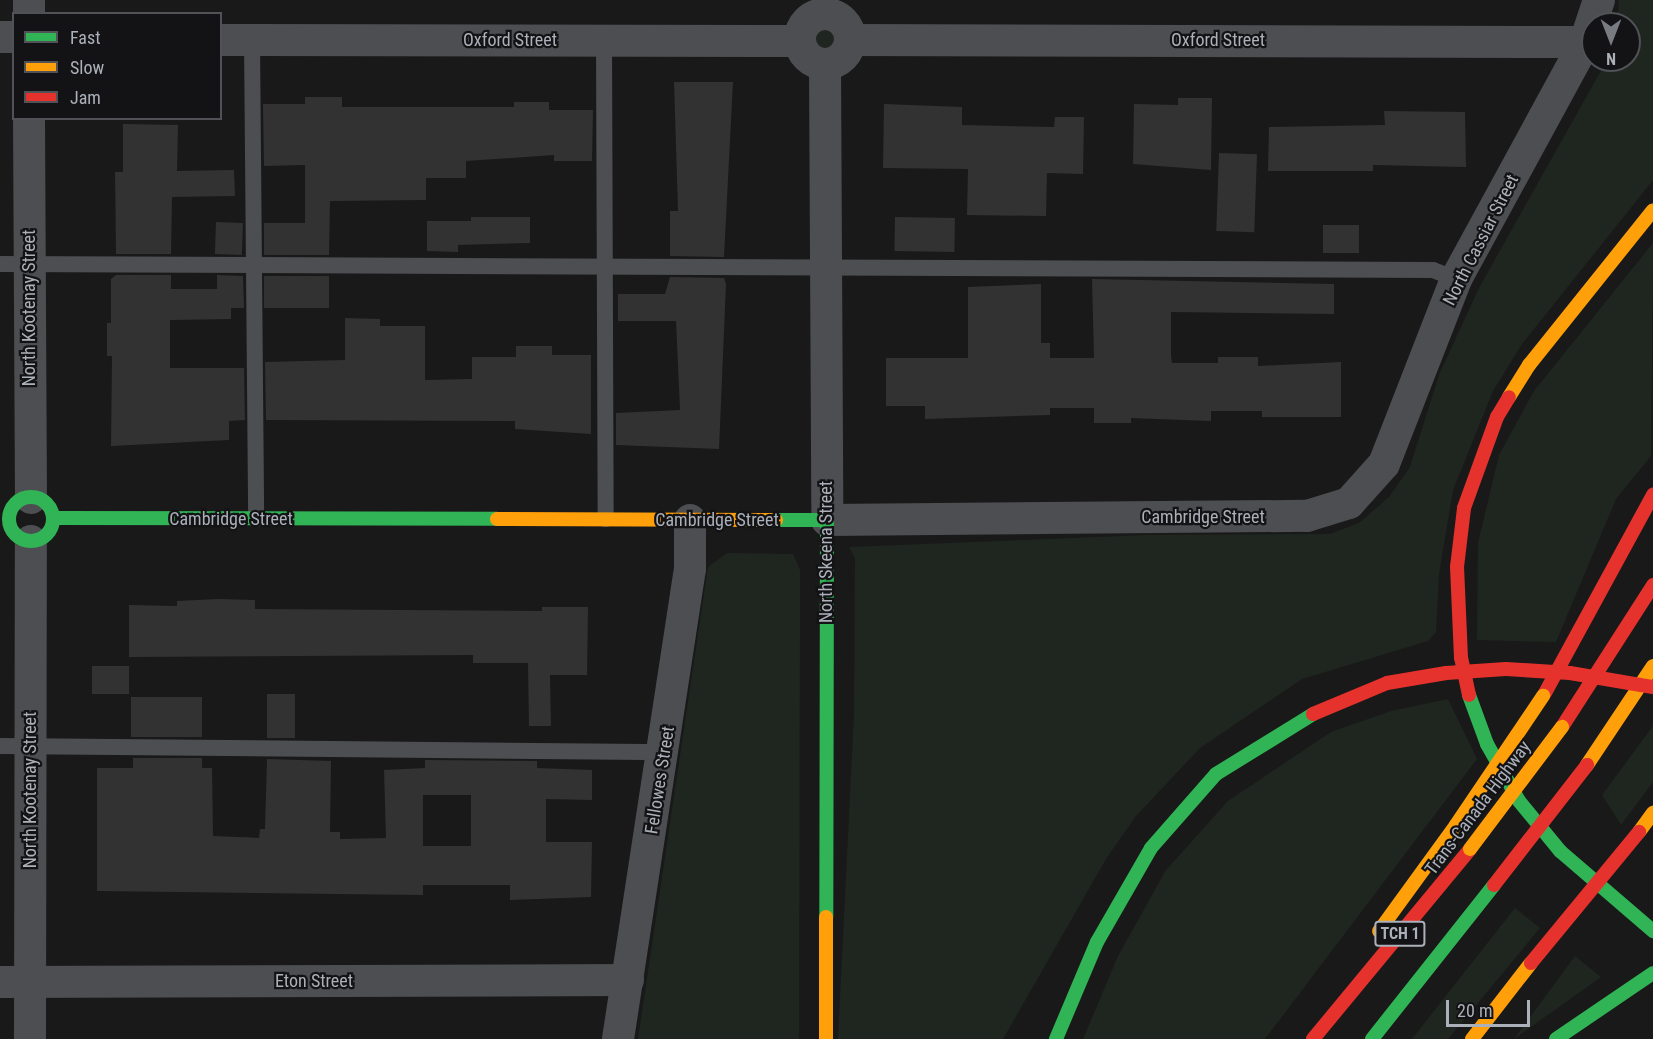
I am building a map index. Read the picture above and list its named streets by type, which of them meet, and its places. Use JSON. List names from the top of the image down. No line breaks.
{"streets":{"main road":["Cambridge Street","North Skeena Street","Trans-Canada Highway","TCH 1"],"street":["Oxford Street","North Cassiar Street","North Kootenay Street","Fellowes Street","Eton Street"]},"crossings":[["Oxford Street","North Skeena Street"],["North Cassiar Street","Cambridge Street"],["North Kootenay Street","Cambridge Street"],["North Kootenay Street","Eton Street"],["Cambridge Street","North Skeena Street"],["Cambridge Street","Fellowes Street"],["Fellowes Street","Eton Street"]],"legend":["Fast","Slow","Jam"],"scale_bar":"20 m","north":"bottom"}
